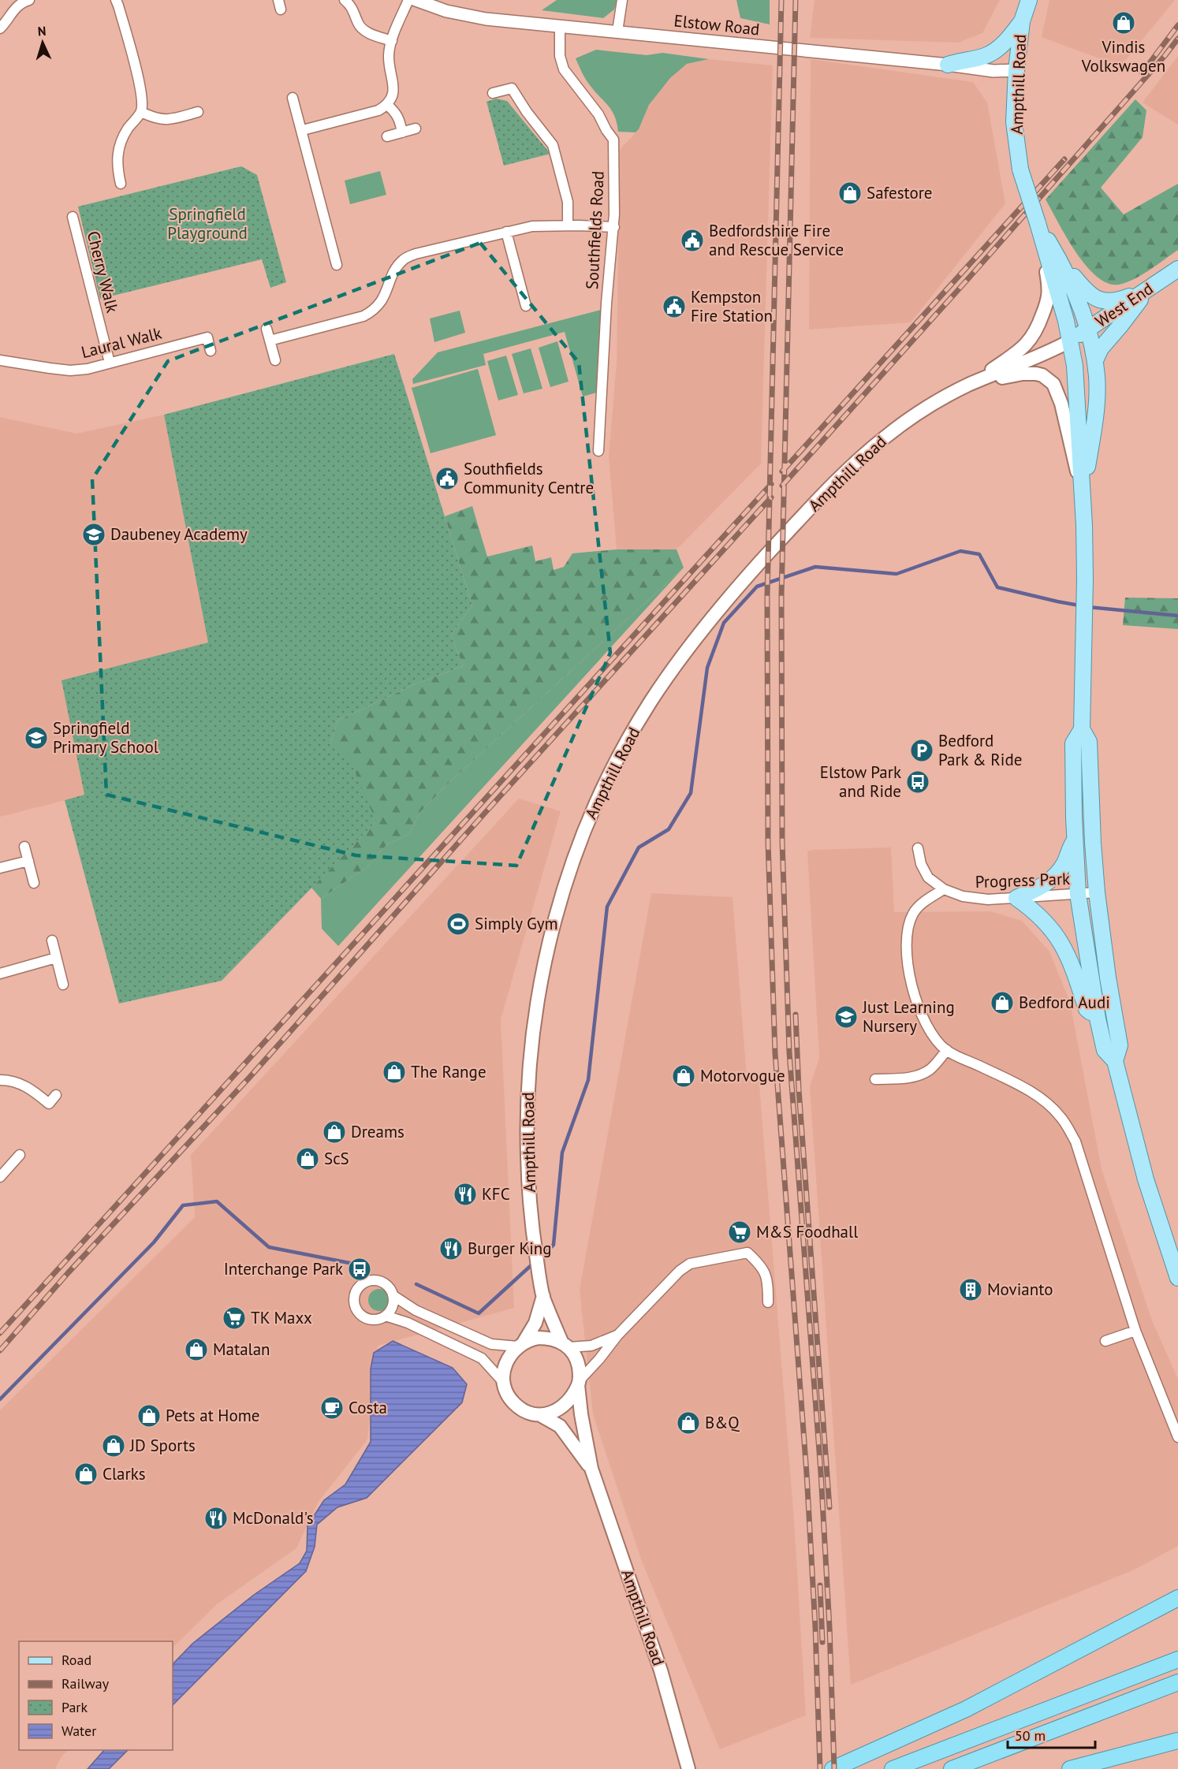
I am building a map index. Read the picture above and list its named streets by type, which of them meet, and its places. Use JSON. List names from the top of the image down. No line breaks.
{"streets":{"main road":["Ampthill Road","West End"],"street":["Elstow Road","Southfields Road","Cherry Walk","Laural Walk","Progress Park"]},"crossings":[["Elstow Road","Ampthill Road"],["Elstow Road","Southfields Road"],["Ampthill Road","West End"],["Cherry Walk","Laural Walk"]],"parks":["Springfield Playground"],"places":{"shop":["Vindis Volkswagen","Safestore","Bedford Audi","The Range","Motorvogue","Dreams","ScS","Matalan","Pets at Home","B&Q","JD Sports","Clarks"],"public building":["Bedfordshire Fire and Rescue Service","Kempston Fire Station","Southfields Community Centre"],"school or university":["Daubeney Academy","Springfield Primary School","Just Learning Nursery"],"parking":["Bedford Park & Ride"],"bus stop":["Elstow Park and Ride","Interchange Park"],"sports":["Simply Gym"],"restaurant":["KFC","Burger King","McDonald's"],"supermarket":["M&S Foodhall","TK Maxx"],"building":["Movianto"],"cafe":["Costa"]},"legend":["Road","Railway","Park","Water"],"scale_bar":"50 m","north":"top"}
